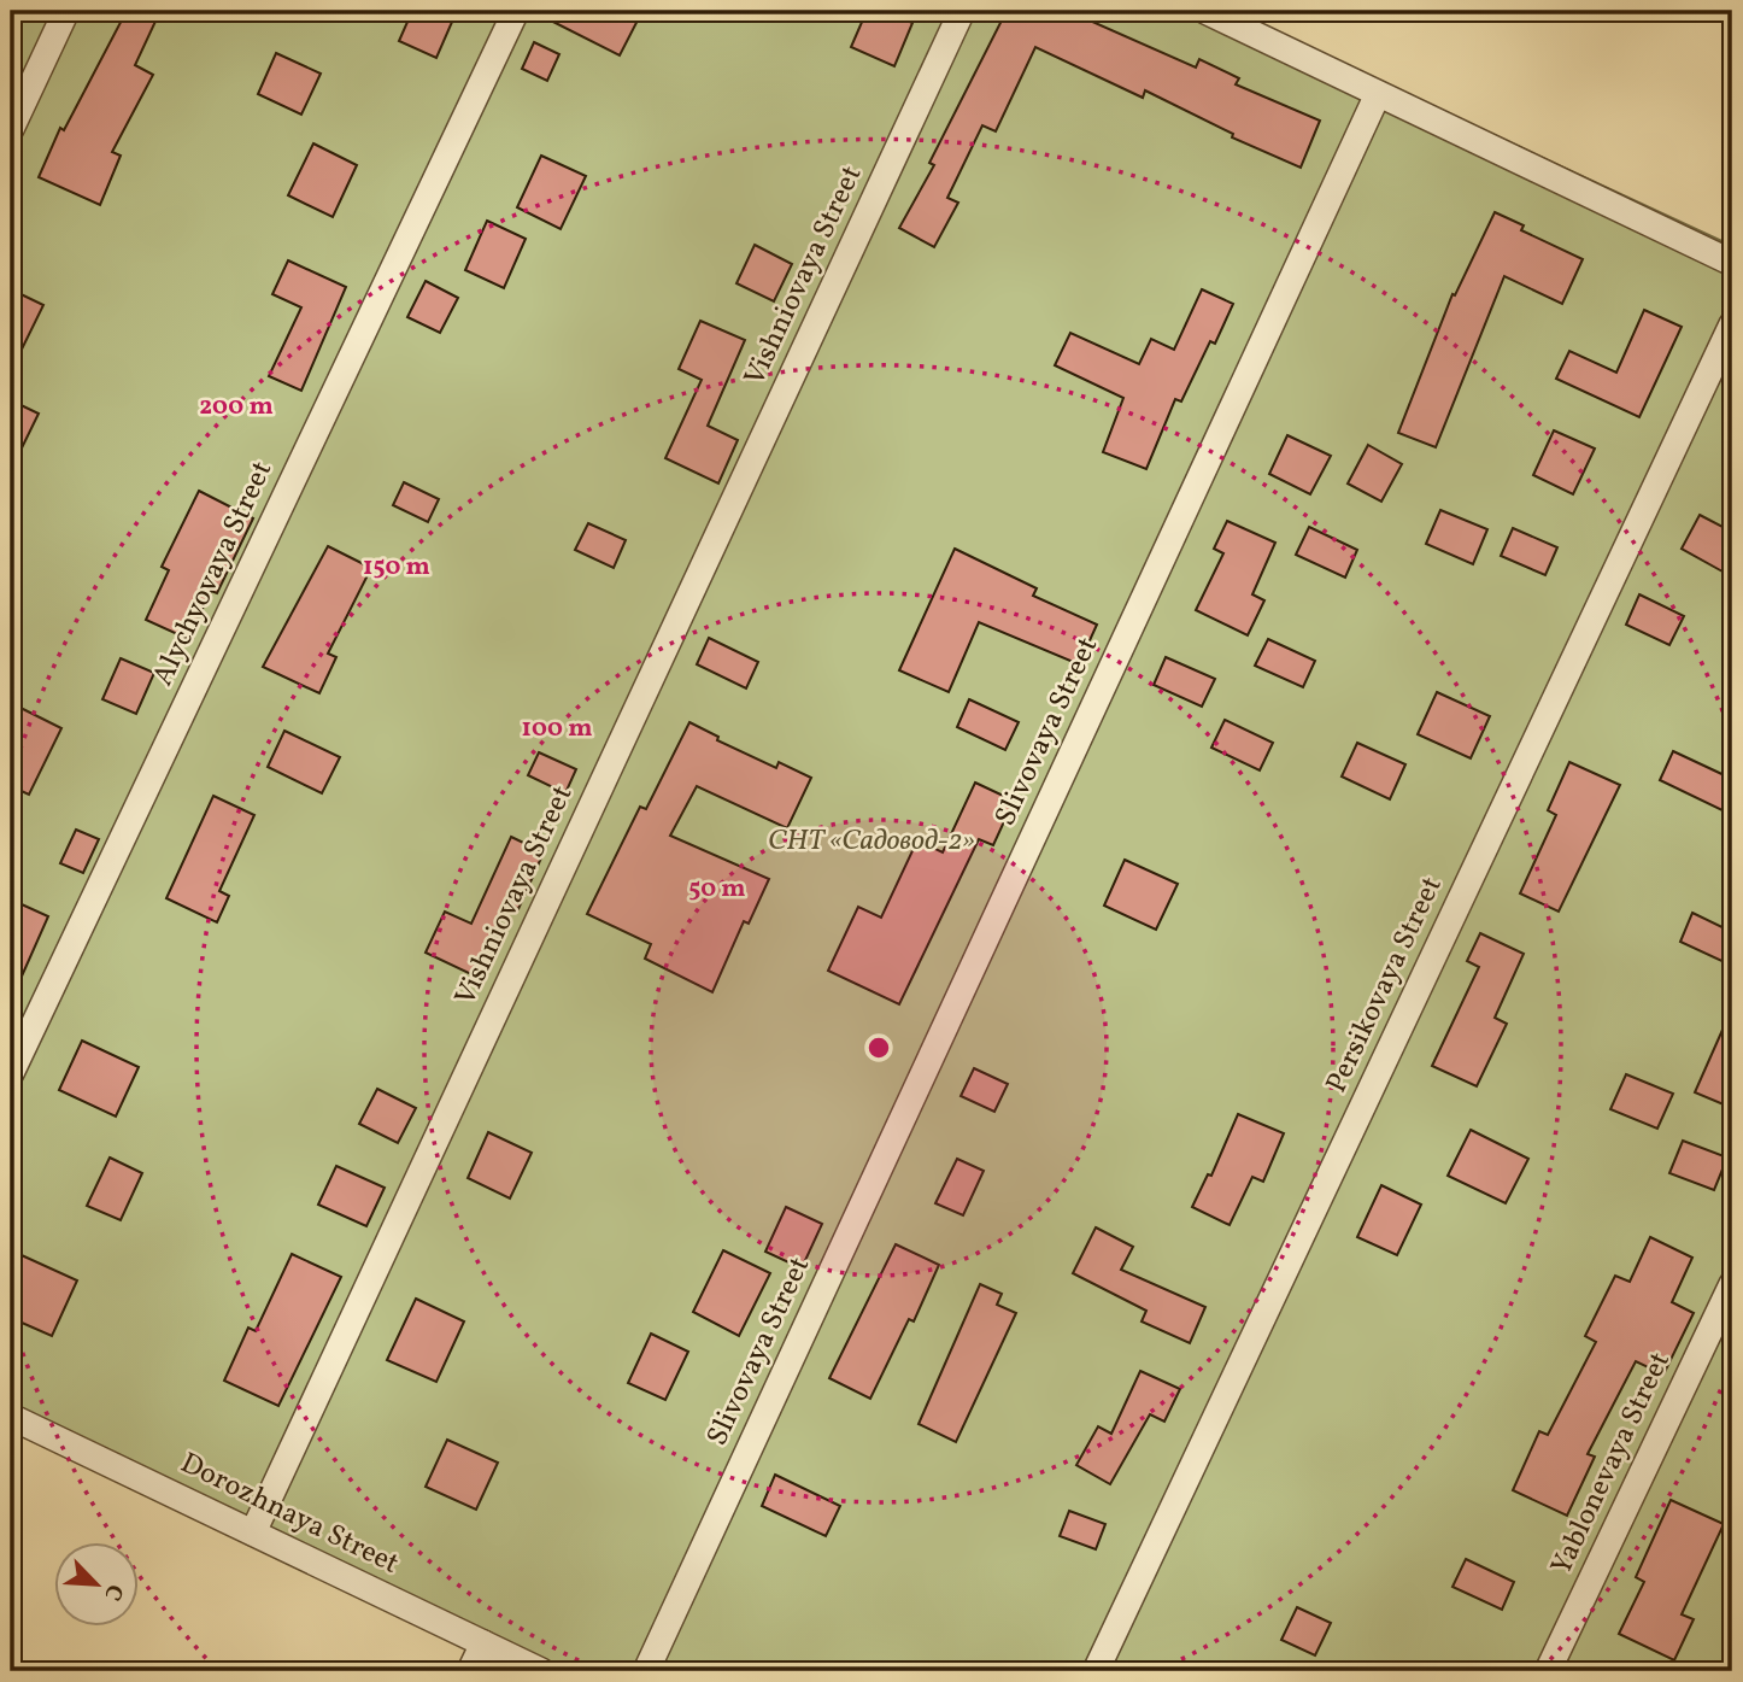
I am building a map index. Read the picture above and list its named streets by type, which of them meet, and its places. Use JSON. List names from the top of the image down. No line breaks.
{"streets":{"street":["Vishniovaya Street","Alychyovaya Street","Slivovaya Street","Persikovaya Street","Yablonevaya Street","Dorozhnaya Street"]},"crossings":[["Vishniovaya Street","Dorozhnaya Street"]],"parks":["СНТ «Садовод-2»"],"north":"bottom right","rings":["200 m","150 m","100 m","50 m"]}
